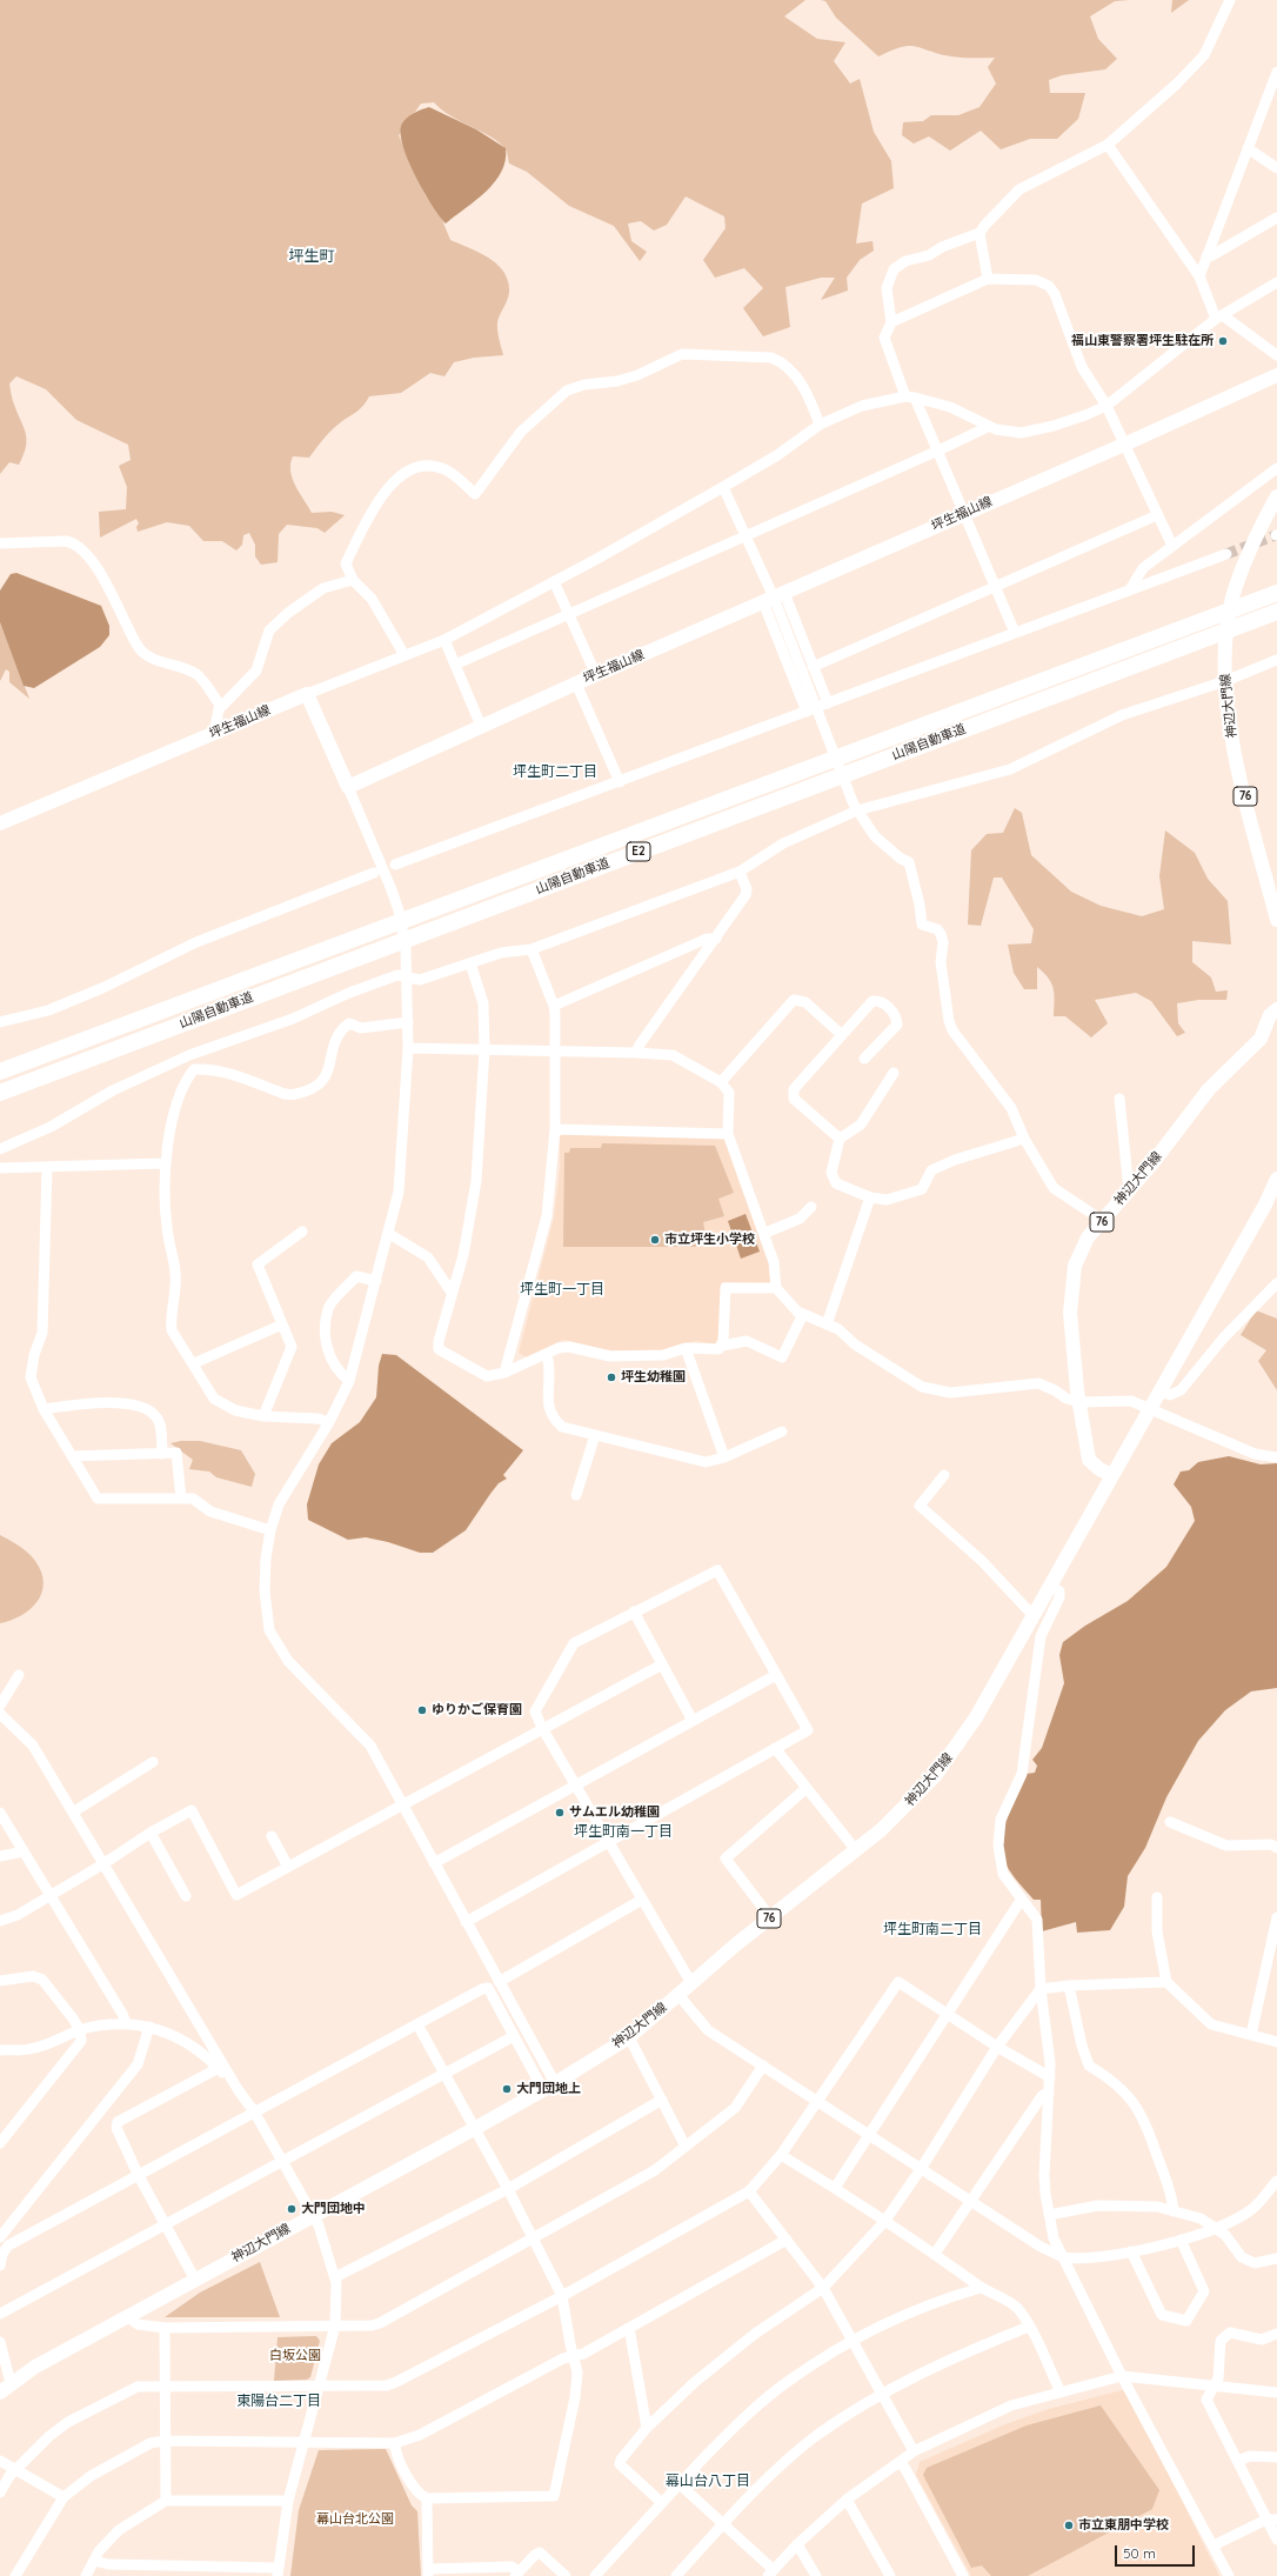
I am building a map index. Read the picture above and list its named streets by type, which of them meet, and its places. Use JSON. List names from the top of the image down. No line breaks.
{"streets":{"highway":["山陽自動車道","E2"],"main road":["坪生福山線","神辺大門線","76"]},"districts":["坪生町","坪生町二丁目","坪生町一丁目","坪生町南一丁目","坪生町南二丁目","東陽台二丁目","幕山台八丁目"],"parks":["白坂公園","幕山台北公園"],"places":["福山東警察署坪生駐在所","市立坪生小学校","坪生幼稚園","ゆりかご保育園","サムエル幼稚園","大門団地上","大門団地中","市立東朋中学校"],"scale_bar":"50 m"}
